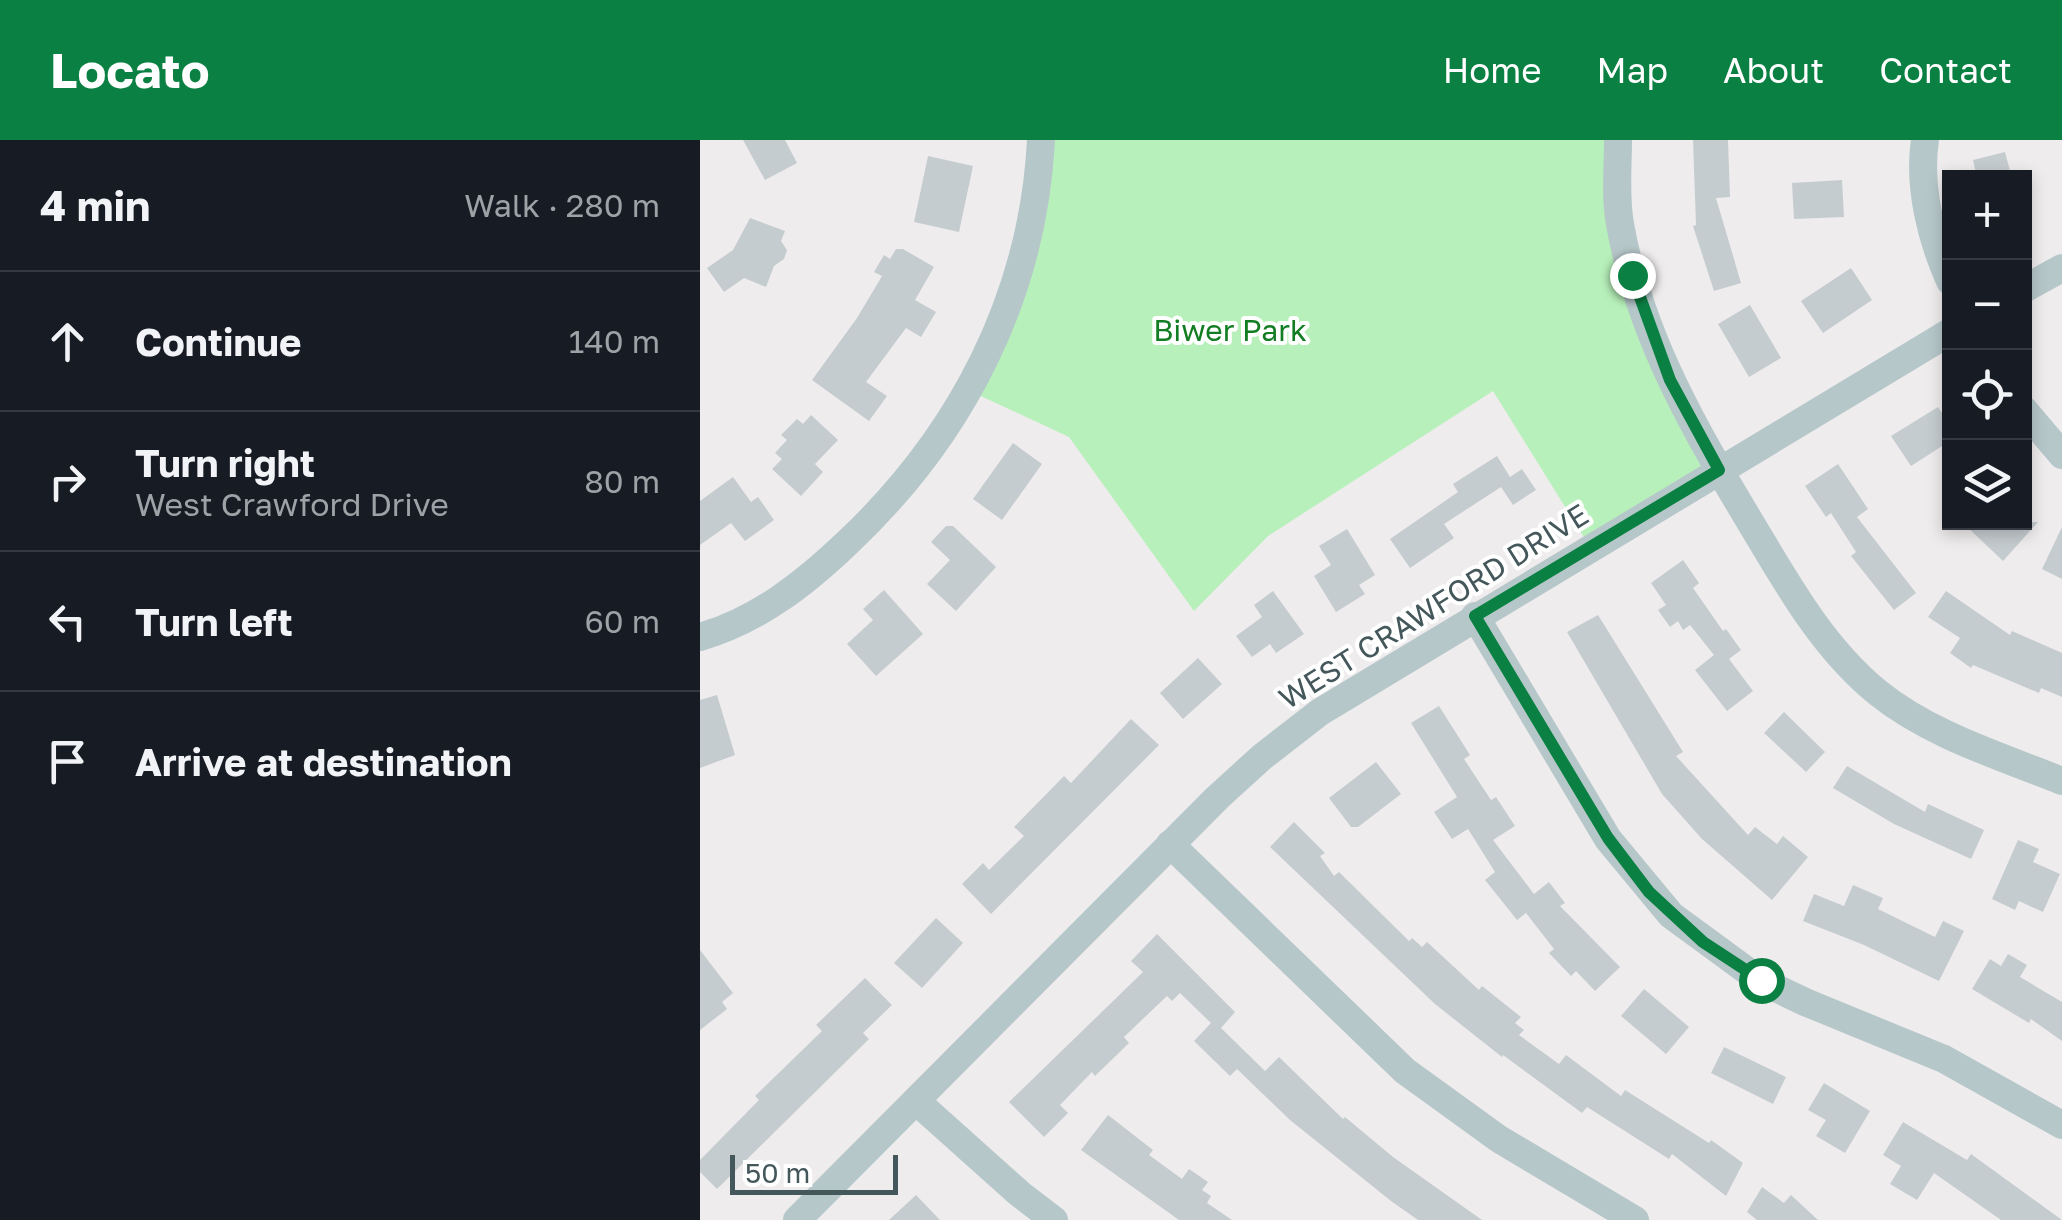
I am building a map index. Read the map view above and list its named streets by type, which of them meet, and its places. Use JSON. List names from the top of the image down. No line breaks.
{"streets":{"street":["WEST CRAWFORD DRIVE"]},"parks":["Biwer Park"],"scale_bar":"50 m","page":{"header":"Locato","nav":["Home","Map","About","Contact"],"heading":["4 min","Walk · 280 m"],"map_buttons":["+","−"],"list":[["Continue","140 m"],["Turn right","West Crawford Drive","80 m"],["Turn left","60 m"],"Arrive at destination"],"scale":"50 m"}}
